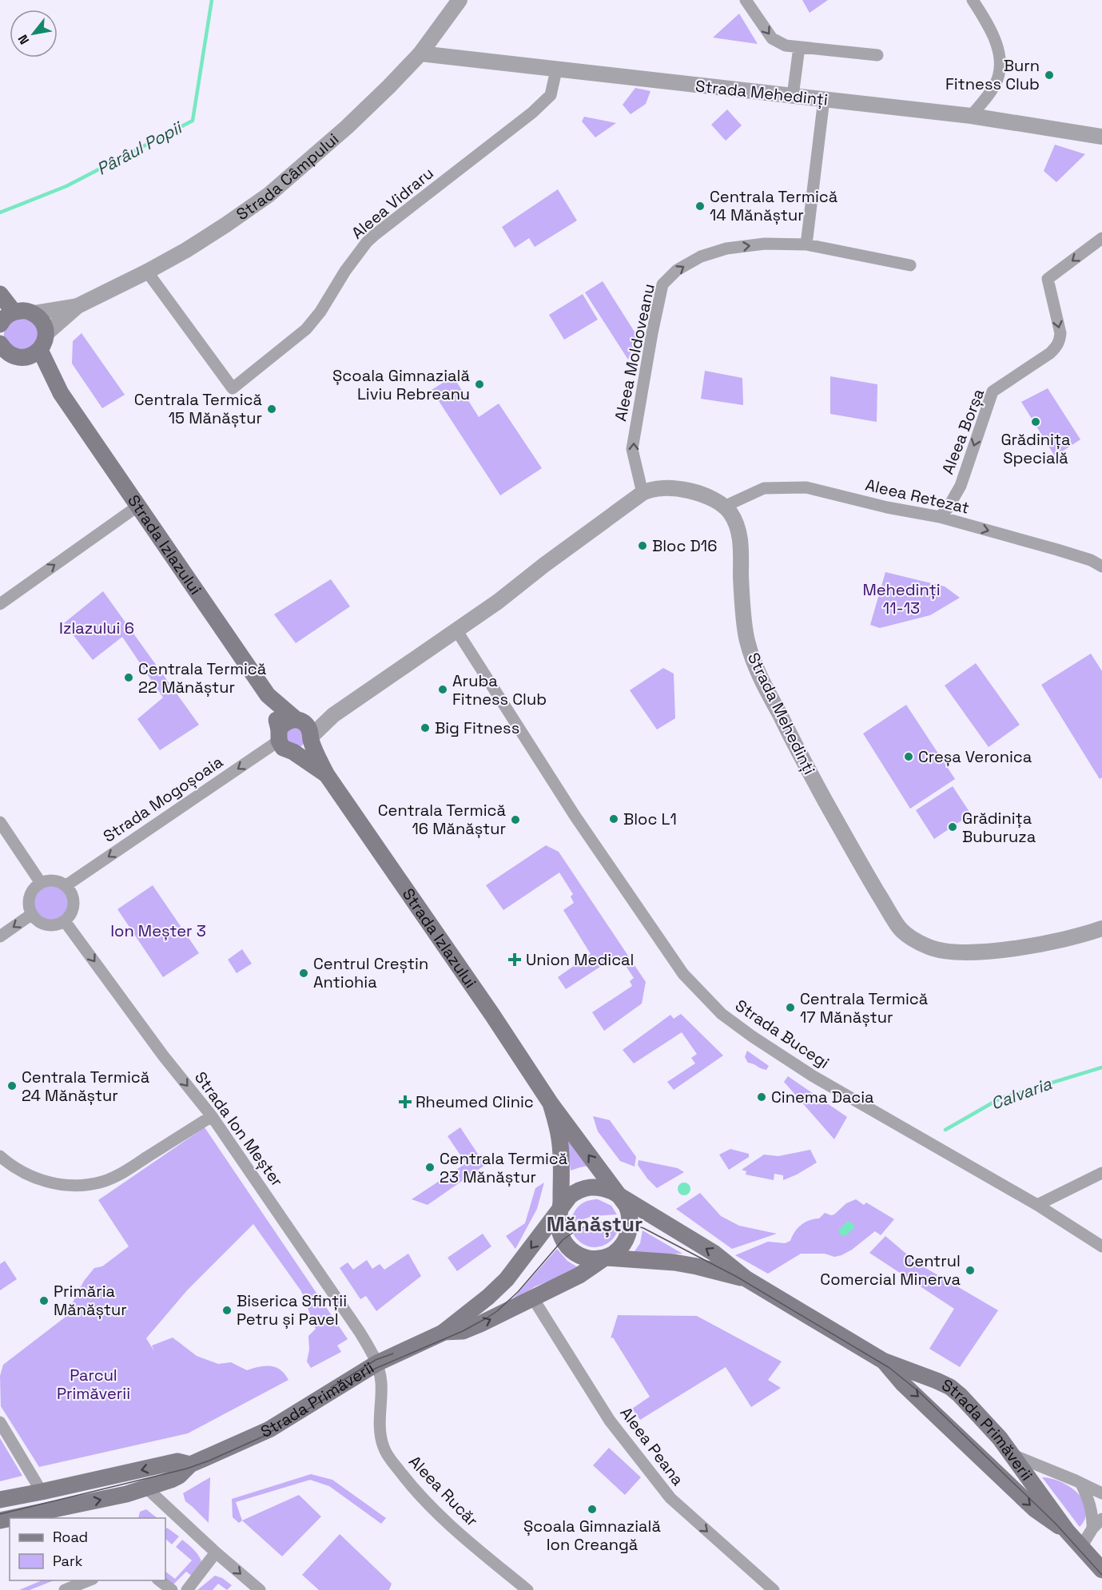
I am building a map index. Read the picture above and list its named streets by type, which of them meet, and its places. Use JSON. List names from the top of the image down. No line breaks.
{"streets":{"main road":["Strada Izlazului","Strada Primăverii"],"street":["Strada Mehedinți","Strada Câmpului","Aleea Vidraru","Aleea Moldoveanu","Aleea Borșa","Aleea Retezat","Strada Mogoșoaia","Strada Bucegi","Strada Ion Meșter","Aleea Peana","Aleea Rucăr"]},"crossings":[["Strada Mehedinți","Strada Câmpului"],["Strada Mehedinți","Aleea Vidraru"],["Strada Mehedinți","Aleea Retezat"],["Strada Câmpului","Aleea Vidraru"],["Strada Câmpului","Strada Izlazului"],["Aleea Borșa","Aleea Retezat"],["Strada Izlazului","Strada Mogoșoaia"],["Strada Izlazului","Strada Primăverii"],["Strada Mogoșoaia","Strada Ion Meșter"],["Strada Ion Meșter","Strada Primăverii"],["Strada Ion Meșter","Aleea Rucăr"],["Strada Primăverii","Aleea Peana"],["Strada Primăverii","Aleea Rucăr"]],"one_way":["Aleea Moldoveanu","Aleea Borșa","Aleea Retezat","Strada Mogoșoaia","Strada Ion Meșter","Aleea Peana"],"districts":["Mănăștur"],"water":["Pârâul Popii","Calvaria"],"parks":["Mehedinți 11-13","Izlazului 6","Ion Meșter 3","Parcul Primăverii"],"places":{"other":["Burn Fitness Club","Centrala Termică 14 Mănăștur","Școala Gimnazială Liviu Rebreanu","Centrala Termică 15 Mănăștur","Grădinița Specială","Bloc D16","Centrala Termică 22 Mănăștur","Aruba Fitness Club","Big Fitness","Creșa Veronica","Bloc L1","Centrala Termică 16 Mănăștur","Grădinița Buburuza","Centrul Creștin Antiohia","Centrala Termică 17 Mănăștur","Centrala Termică 24 Mănăștur","Cinema Dacia","Centrala Termică 23 Mănăștur","Centrul Comercial Minerva","Primăria Mănăștur","Biserica Sfinții Petru și Pavel","Școala Gimnazială Ion Creangă"],"health":["Union Medical","Rheumed Clinic"]},"legend":["Road","Park"],"north":"bottom left"}
